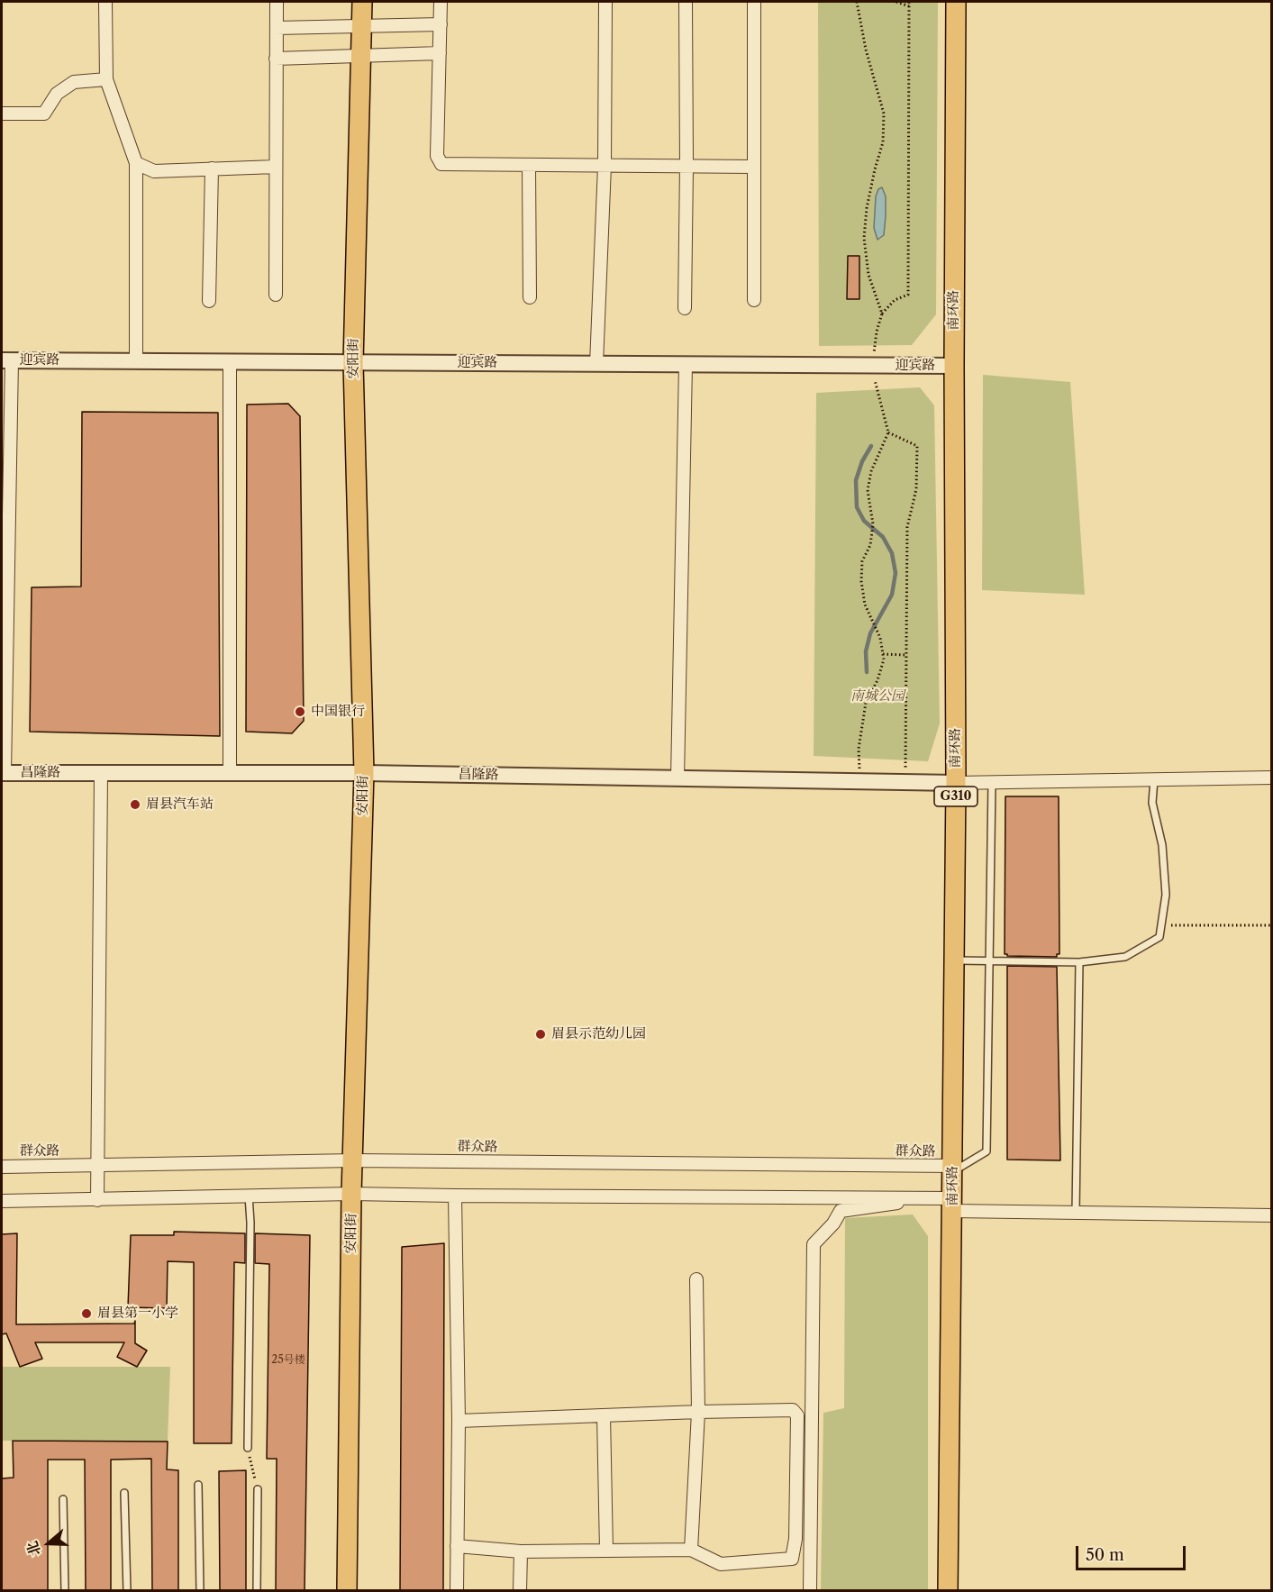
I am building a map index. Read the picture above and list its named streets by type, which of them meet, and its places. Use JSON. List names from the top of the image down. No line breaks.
{"streets":{"main road":["南环路","安阳街","G310"],"street":["迎宾路","昌隆路","群众路"]},"crossings":[["南环路","迎宾路"],["南环路","昌隆路"],["南环路","群众路"],["安阳街","迎宾路"],["安阳街","昌隆路"],["安阳街","群众路"]],"parks":["南城公园"],"places":["中国银行","眉县汽车站","眉县示范幼儿园","眉县第一小学"],"house_numbers":["25号楼"],"scale_bar":"50 m","north":"left"}
